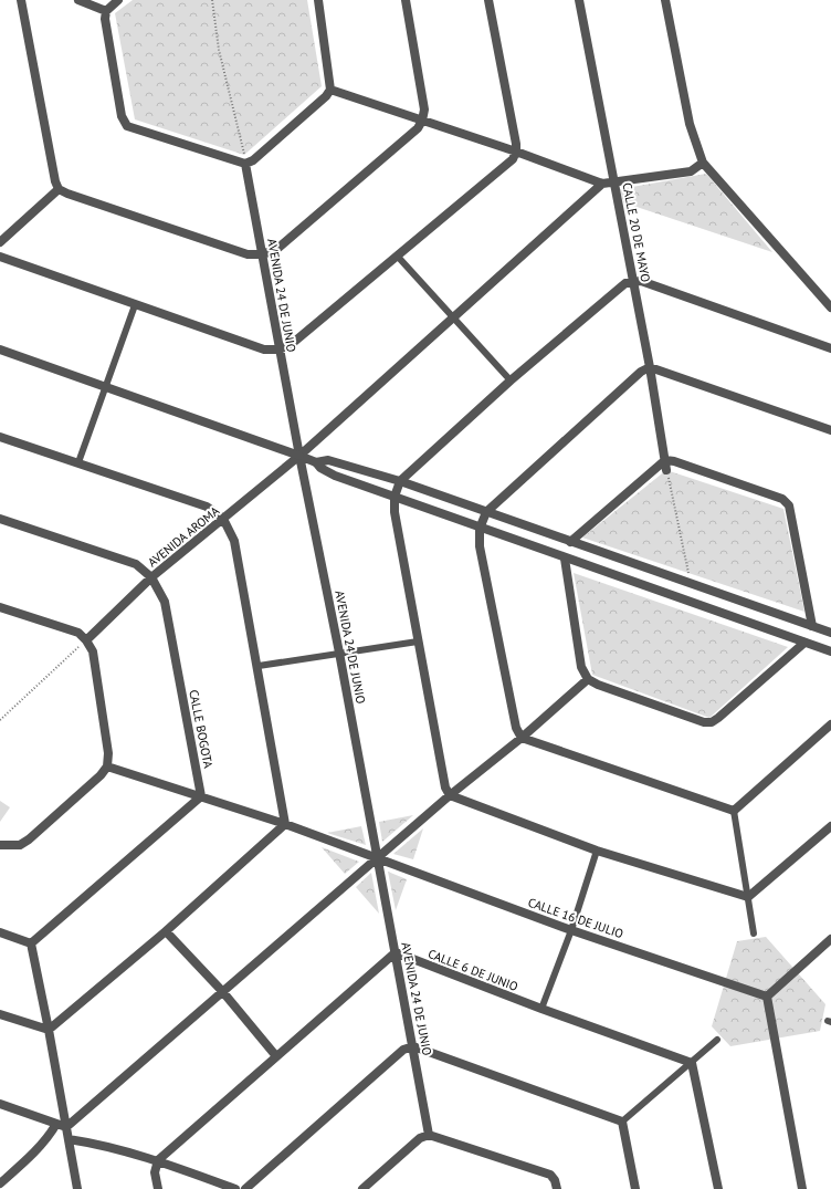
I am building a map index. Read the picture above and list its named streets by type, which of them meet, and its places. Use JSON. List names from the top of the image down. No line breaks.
{"streets":{"street":["CALLE 20 DE MAYO","AVENIDA 24 DE JUNIO","AVENIDA AROMA","CALLE BOGOTA","CALLE 16 DE JULIO","CALLE 6 DE JUNIO"]},"crossings":[["AVENIDA 24 DE JUNIO","AVENIDA AROMA"],["AVENIDA 24 DE JUNIO","CALLE 16 DE JULIO"],["AVENIDA 24 DE JUNIO","CALLE 6 DE JUNIO"],["AVENIDA AROMA","CALLE BOGOTA"],["CALLE BOGOTA","CALLE 16 DE JULIO"]]}
